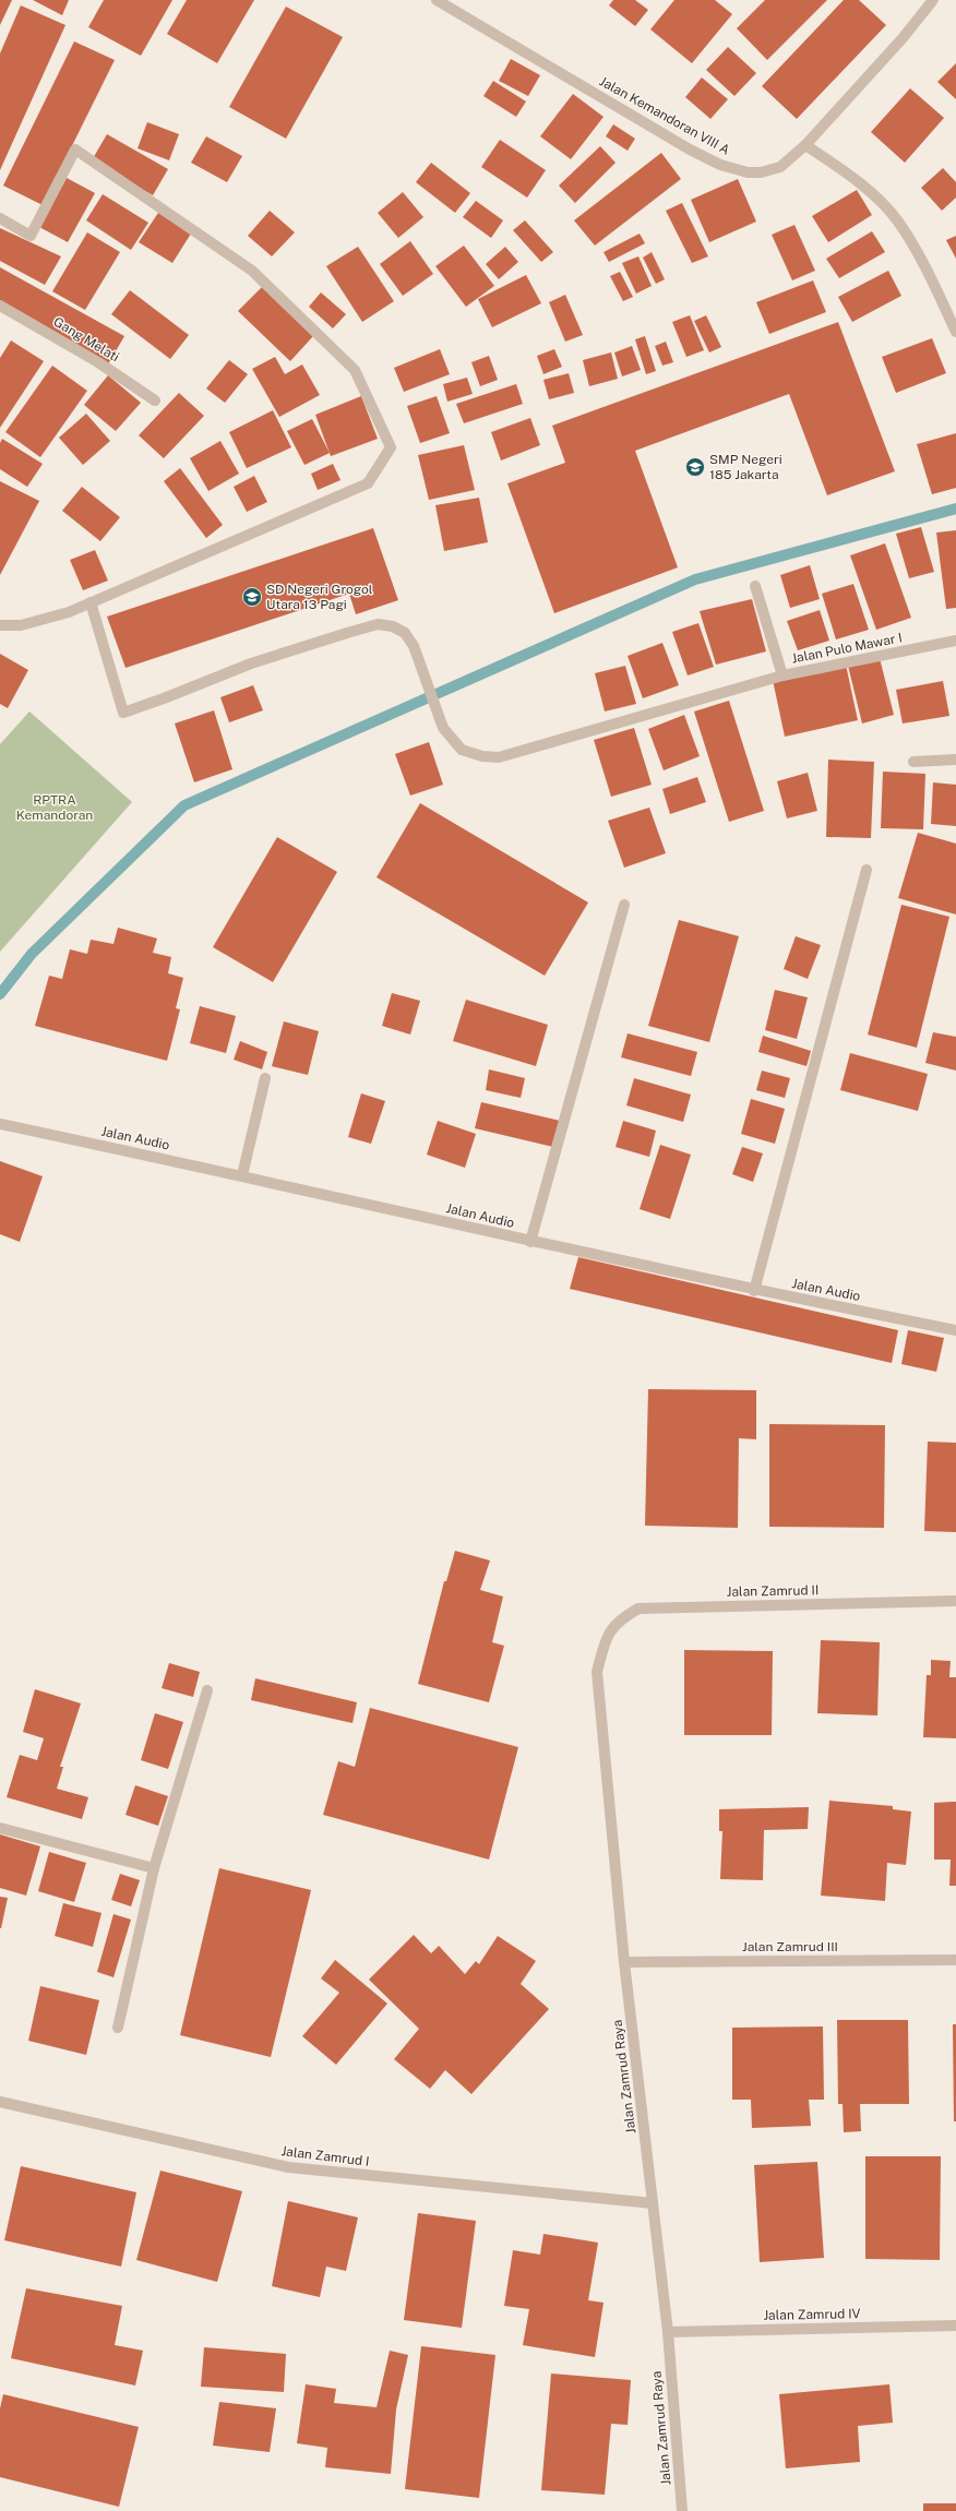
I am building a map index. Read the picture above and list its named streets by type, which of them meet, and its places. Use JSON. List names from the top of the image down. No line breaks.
{"streets":{"street":["Jalan Kemandoran VIII A","Gang Melati","Jalan Pulo Mawar I","Jalan Audio","Jalan Zamrud II","Jalan Zamrud III","Jalan Zamrud Raya","Jalan Zamrud I","Jalan Zamrud IV"]},"crossings":[["Jalan Zamrud II","Jalan Zamrud Raya"],["Jalan Zamrud III","Jalan Zamrud Raya"],["Jalan Zamrud Raya","Jalan Zamrud I"],["Jalan Zamrud Raya","Jalan Zamrud IV"]],"parks":["RPTRA Kemandoran"],"places":{"school or university":["SMP Negeri 185 Jakarta","SD Negeri Grogol Utara 13 Pagi"]}}
